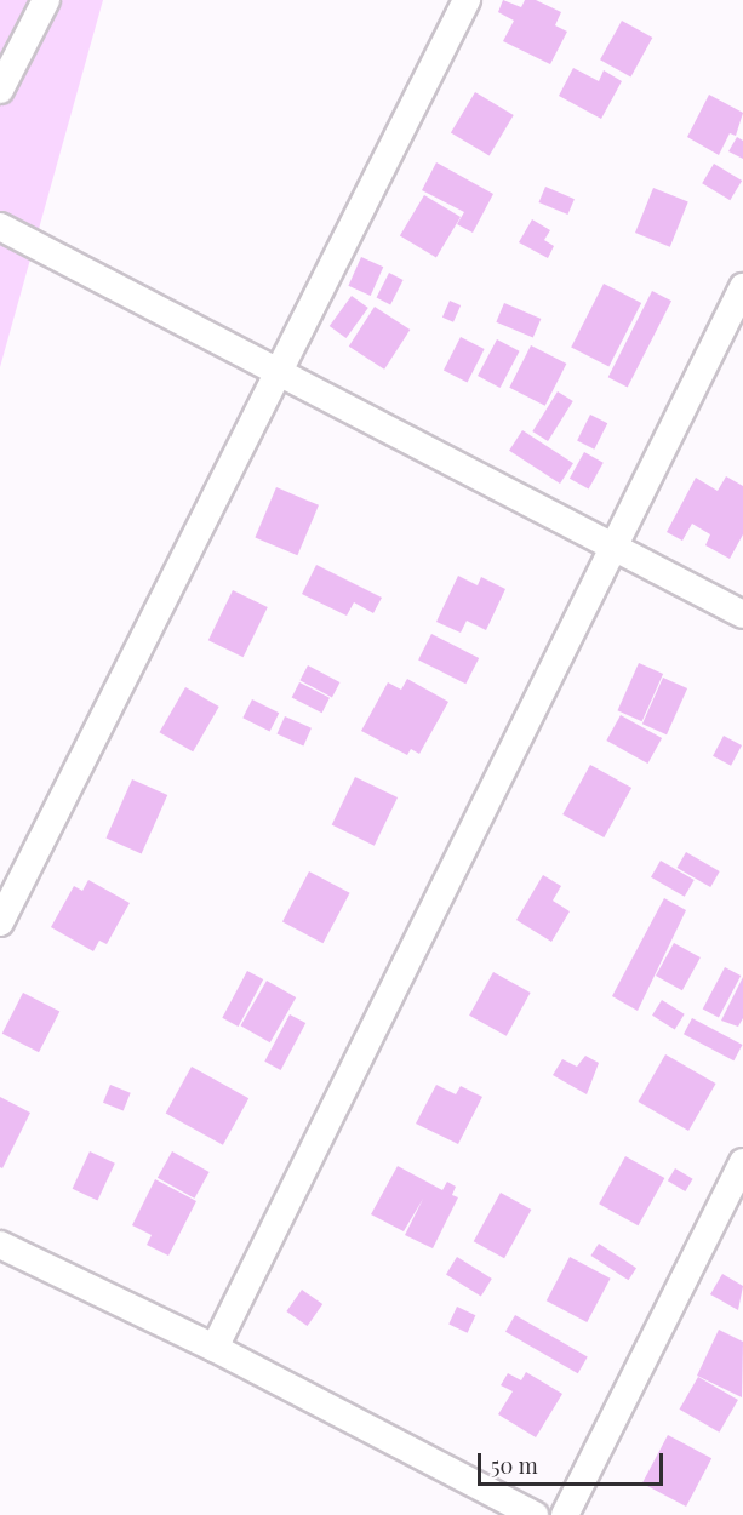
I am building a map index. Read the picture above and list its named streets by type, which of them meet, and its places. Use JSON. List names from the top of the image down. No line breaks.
{"scale_bar":"50 m"}
